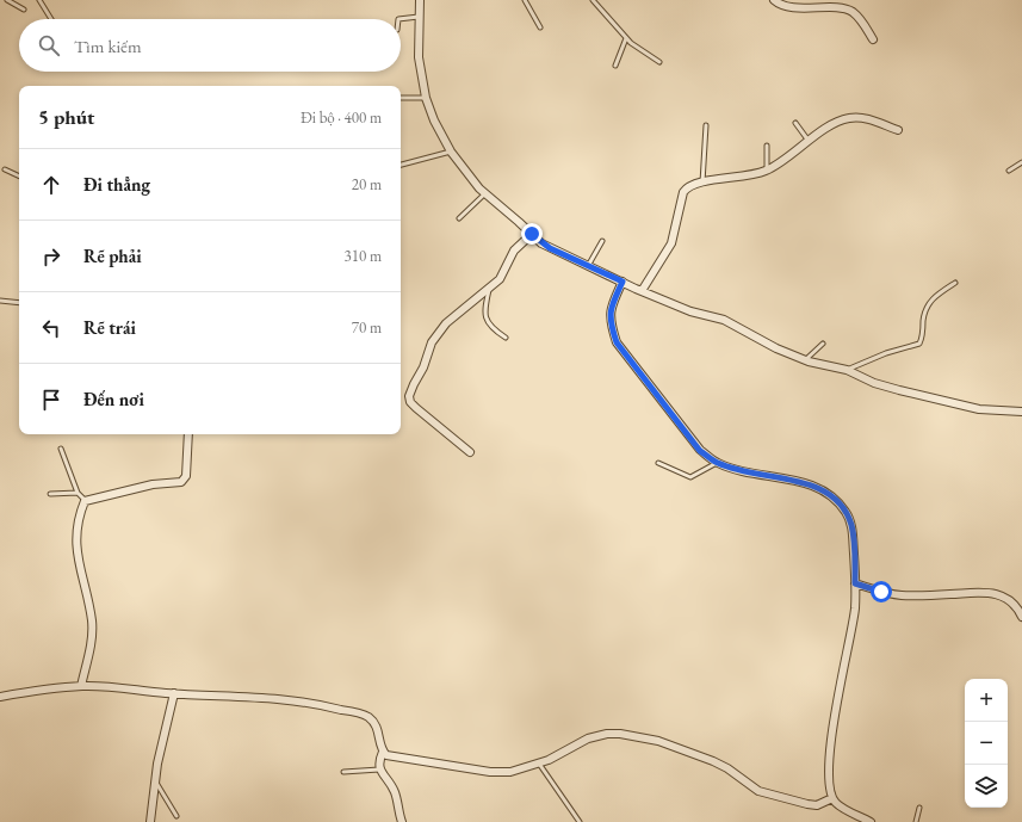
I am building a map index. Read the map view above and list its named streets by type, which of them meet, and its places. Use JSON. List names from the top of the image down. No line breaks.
{"page":{"search":"Tìm kiếm","heading":["5 phút","Đi bộ · 400 m"],"list":[["Đi thẳng","20 m"],["Rẽ phải","310 m"],["Rẽ trái","70 m"],"Đến nơi"],"map_buttons":["+","−"]}}
